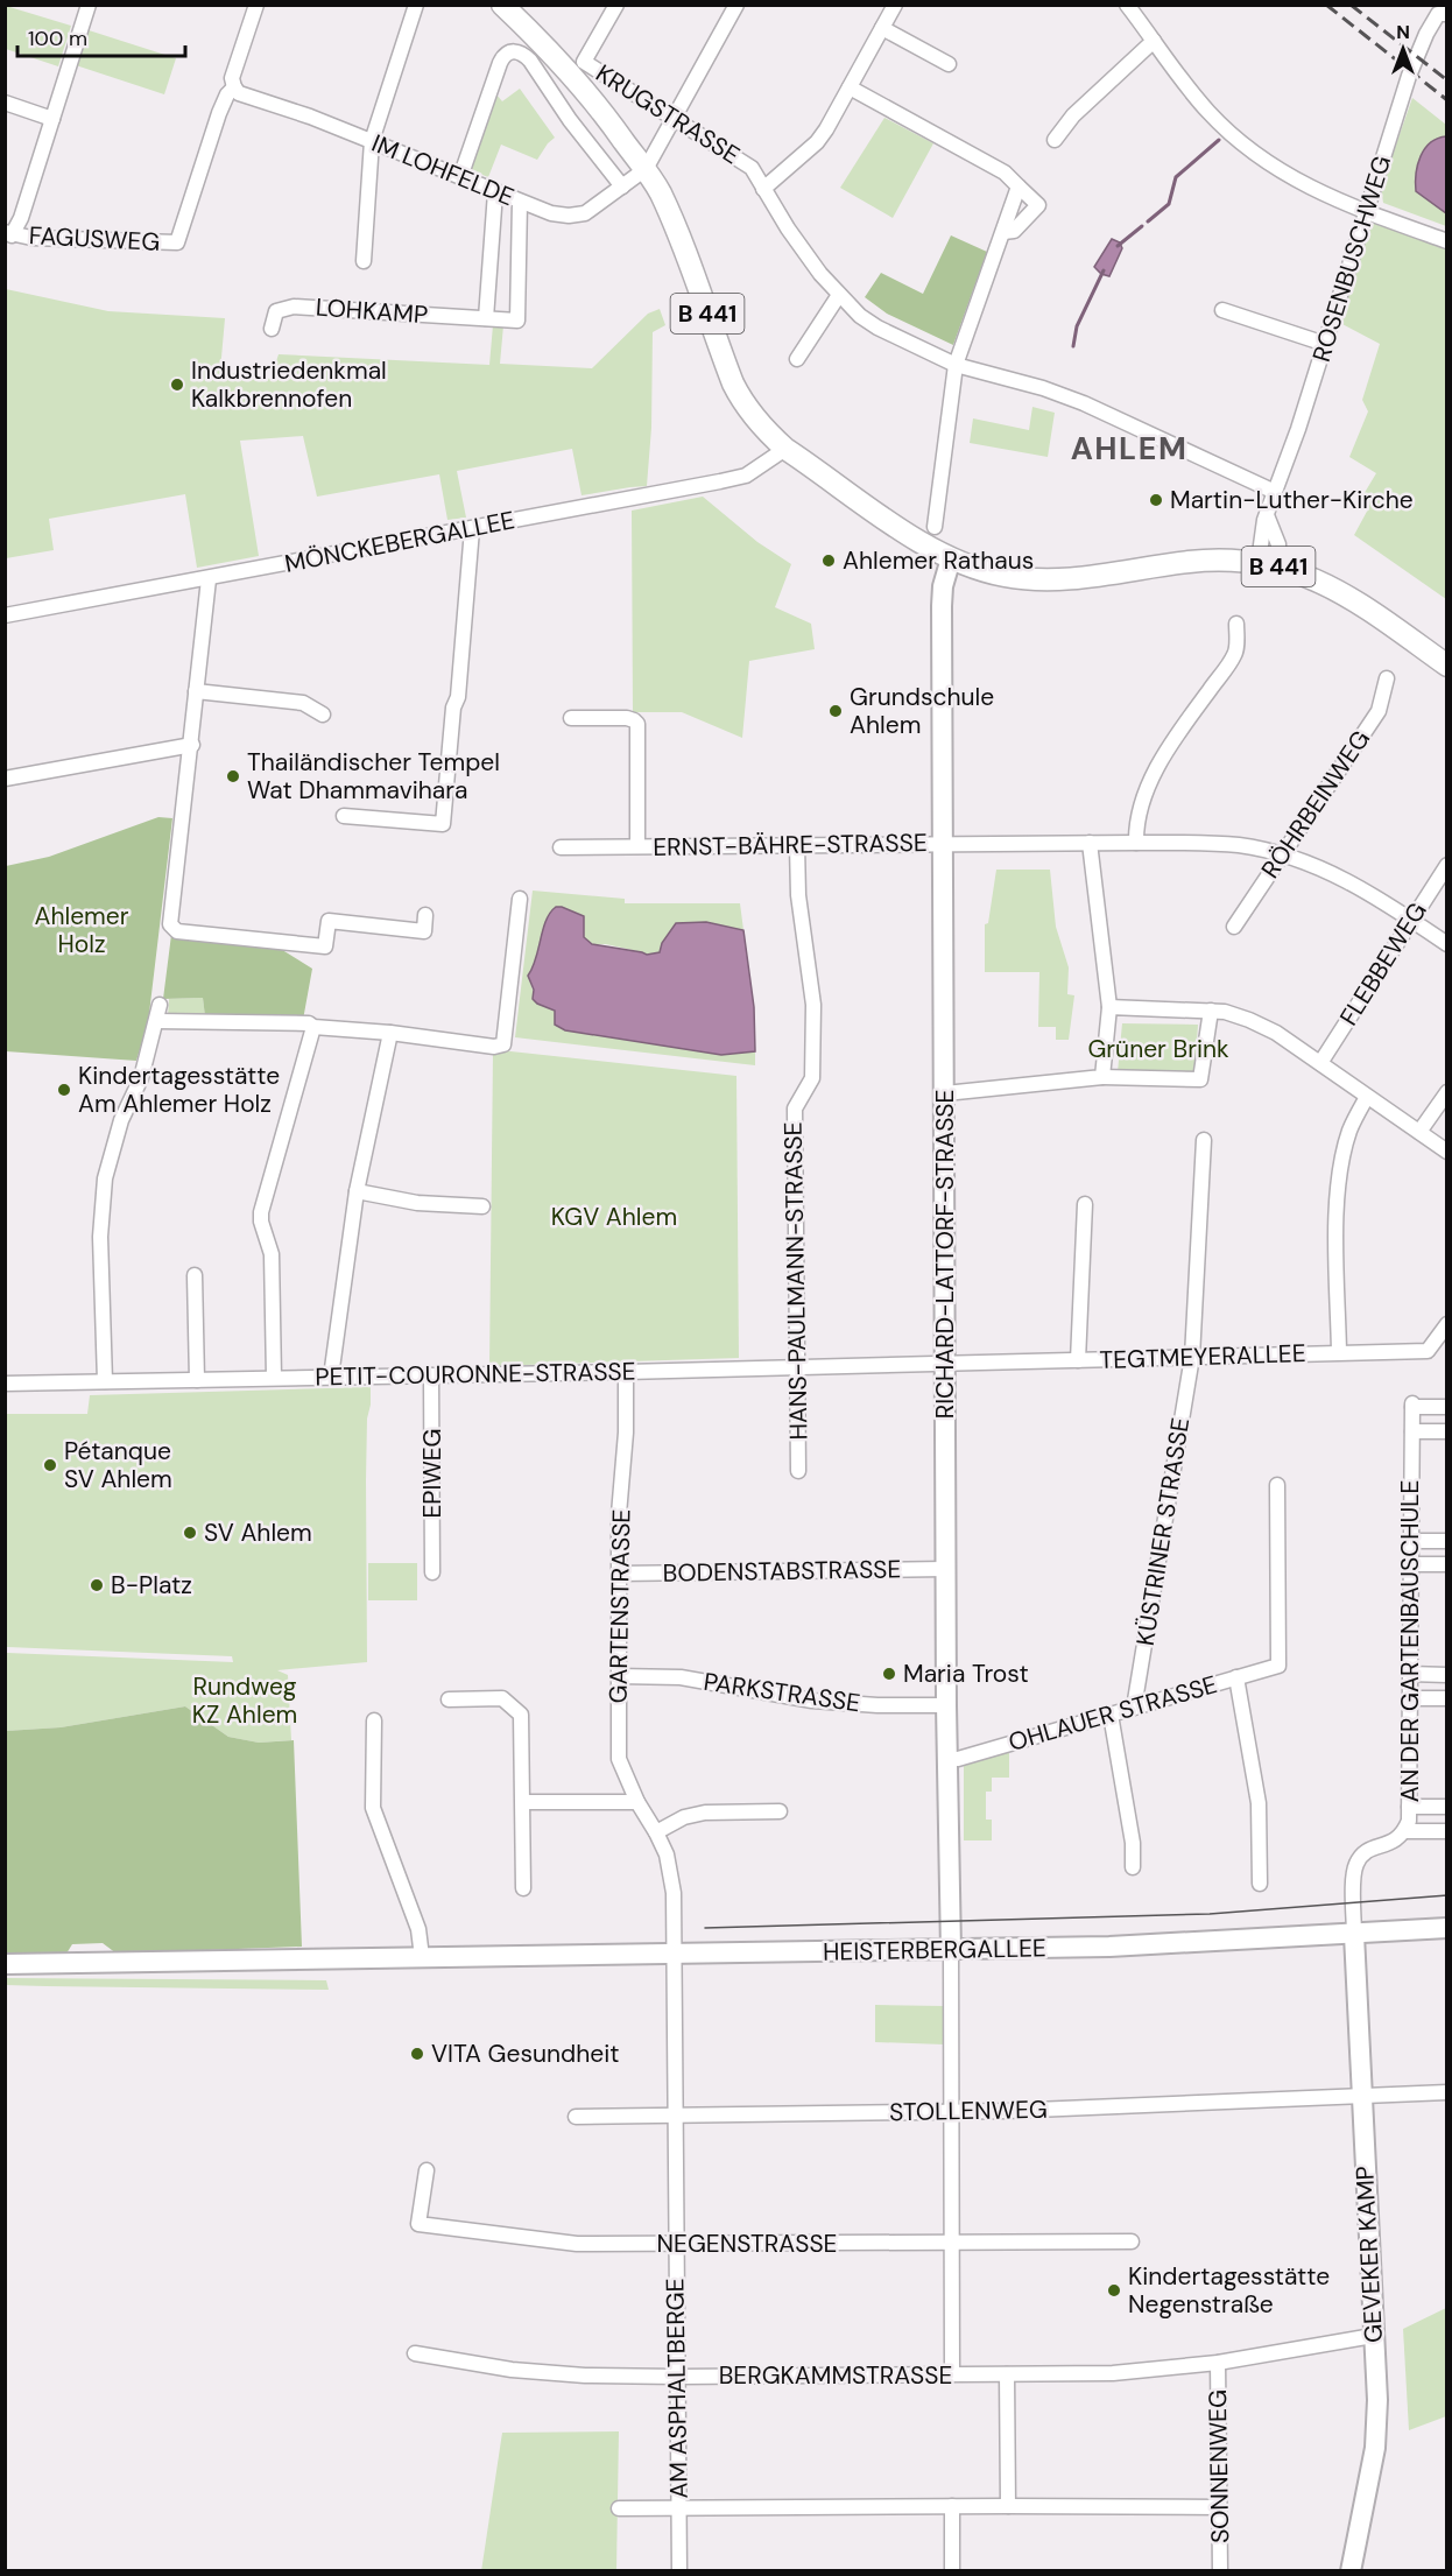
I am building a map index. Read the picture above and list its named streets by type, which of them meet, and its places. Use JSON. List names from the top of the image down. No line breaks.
{"streets":{"main road":["B 441"],"street":["KRUGSTRASSE","IM LOHFELDE","FAGUSWEG","ROSENBUSCHWEG","LOHKAMP","MÖNCKEBERGALLEE","RÖHRBEINWEG","ERNST-BÄHRE-STRASSE","FLEBBEWEG","RICHARD-LATTORF-STRASSE","HANS-PAULMANN-STRASSE","TEGTMEYERALLEE","PETIT-COURONNE-STRASSE","EPIWEG","KÜSTRINER STRASSE","BODENSTABSTRASSE","GARTENSTRASSE","AN DER GARTENBAUSCHULE","PARKSTRASSE","OHLAUER STRASSE","HEISTERBERGALLEE","STOLLENWEG","NEGENSTRASSE","GEVEKER KAMP","BERGKAMMSTRASSE","AM ASPHALTBERGE","SONNENWEG"]},"crossings":[["KRUGSTRASSE","ROSENBUSCHWEG"],["IM LOHFELDE","FAGUSWEG"],["IM LOHFELDE","LOHKAMP"],["IM LOHFELDE","B 441"],["ROSENBUSCHWEG","B 441"],["B 441","MÖNCKEBERGALLEE"],["B 441","RICHARD-LATTORF-STRASSE"],["RÖHRBEINWEG","ERNST-BÄHRE-STRASSE"],["ERNST-BÄHRE-STRASSE","FLEBBEWEG"],["ERNST-BÄHRE-STRASSE","RICHARD-LATTORF-STRASSE"],["ERNST-BÄHRE-STRASSE","HANS-PAULMANN-STRASSE"],["RICHARD-LATTORF-STRASSE","TEGTMEYERALLEE"],["RICHARD-LATTORF-STRASSE","PETIT-COURONNE-STRASSE"],["RICHARD-LATTORF-STRASSE","BODENSTABSTRASSE"],["RICHARD-LATTORF-STRASSE","PARKSTRASSE"],["RICHARD-LATTORF-STRASSE","OHLAUER STRASSE"],["RICHARD-LATTORF-STRASSE","HEISTERBERGALLEE"],["HANS-PAULMANN-STRASSE","PETIT-COURONNE-STRASSE"],["TEGTMEYERALLEE","PETIT-COURONNE-STRASSE"],["TEGTMEYERALLEE","KÜSTRINER STRASSE"],["PETIT-COURONNE-STRASSE","EPIWEG"],["PETIT-COURONNE-STRASSE","GARTENSTRASSE"],["KÜSTRINER STRASSE","OHLAUER STRASSE"],["BODENSTABSTRASSE","GARTENSTRASSE"],["GARTENSTRASSE","PARKSTRASSE"],["GARTENSTRASSE","HEISTERBERGALLEE"],["GARTENSTRASSE","AM ASPHALTBERGE"],["AN DER GARTENBAUSCHULE","HEISTERBERGALLEE"],["AN DER GARTENBAUSCHULE","GEVEKER KAMP"],["HEISTERBERGALLEE","GEVEKER KAMP"],["HEISTERBERGALLEE","AM ASPHALTBERGE"],["STOLLENWEG","GEVEKER KAMP"],["STOLLENWEG","AM ASPHALTBERGE"],["NEGENSTRASSE","AM ASPHALTBERGE"],["GEVEKER KAMP","BERGKAMMSTRASSE"],["BERGKAMMSTRASSE","AM ASPHALTBERGE"],["BERGKAMMSTRASSE","SONNENWEG"]],"districts":["AHLEM"],"parks":["Ahlemer Holz","Grüner Brink","KGV Ahlem","Rundweg KZ Ahlem"],"places":["Industriedenkmal Kalkbrennofen","Martin-Luther-Kirche","Ahlemer Rathaus","Grundschule Ahlem","Thailändischer Tempel Wat Dhammavihara","Kindertagesstätte Am Ahlemer Holz","Pétanque SV Ahlem","SV Ahlem","B-Platz","Maria Trost","VITA Gesundheit","Kindertagesstätte Negenstraße"],"scale_bar":"100 m","north":"top"}
